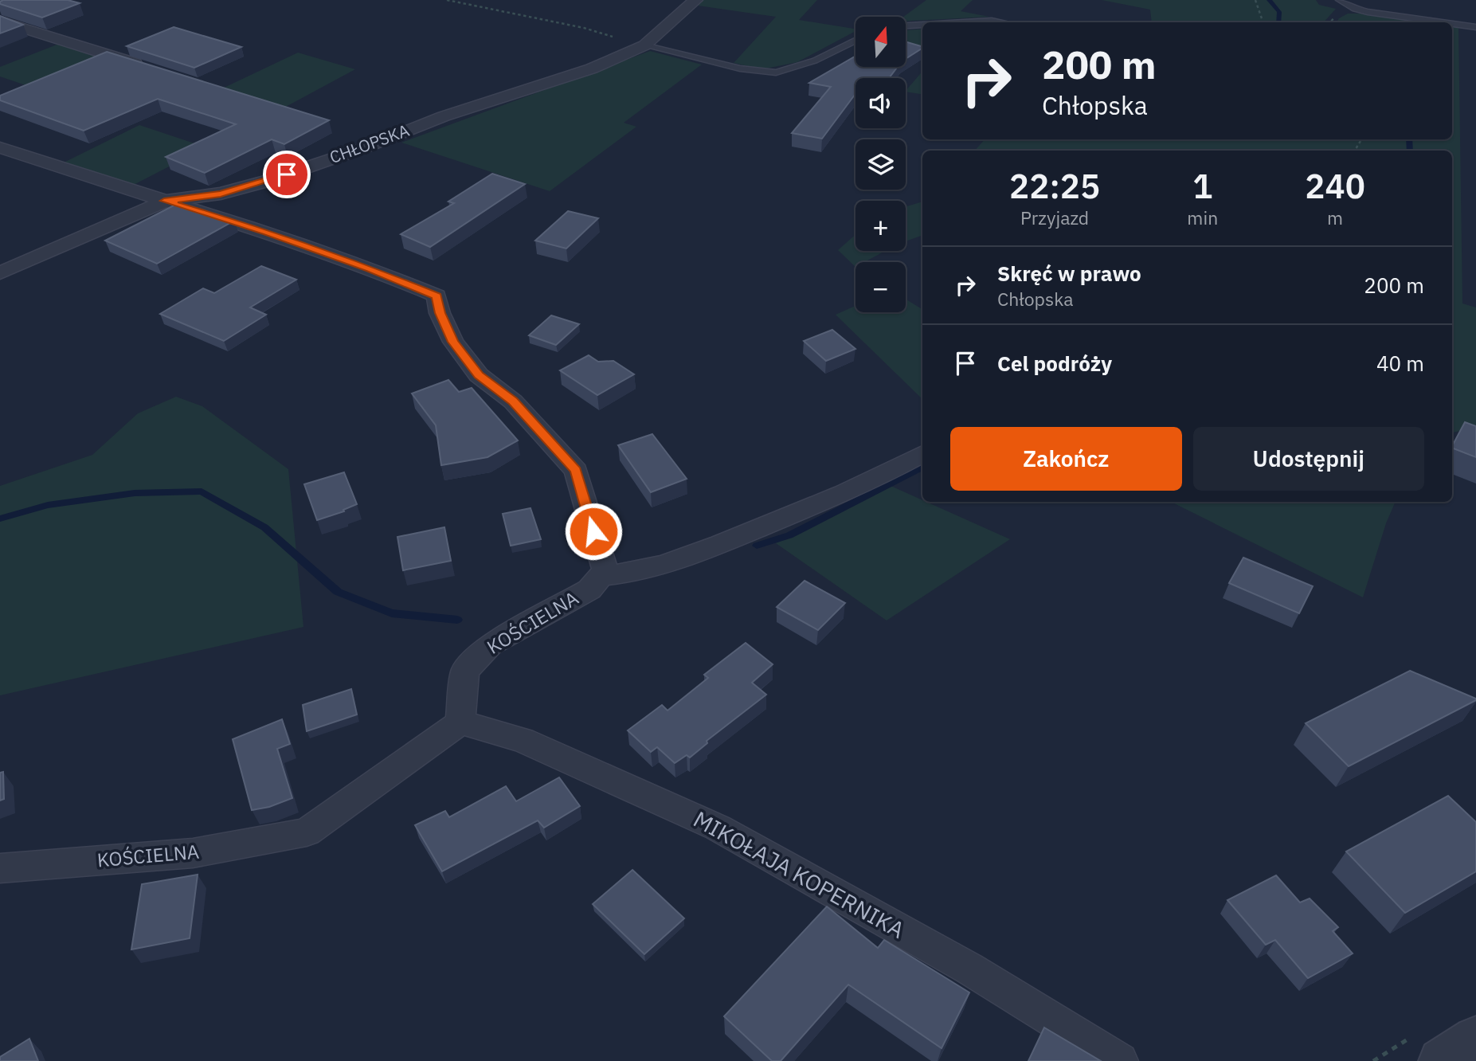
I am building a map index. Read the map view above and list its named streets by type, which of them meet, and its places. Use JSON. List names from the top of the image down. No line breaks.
{"streets":{"street":["CHŁOPSKA","KOŚCIELNA","MIKOŁAJA KOPERNIKA"]},"crossings":[["KOŚCIELNA","MIKOŁAJA KOPERNIKA"]],"north":"top","page":{"map_buttons":["+","−"],"turn":["200 m","Chłopska"],"eta":["22:25","Przyjazd","1","min","240","m"],"list":[{"name":"Skręć w prawo","note":"Chłopska","value":"200 m"},{"name":"Cel podróży","value":"40 m"}],"buttons":["Zakończ","Udostępnij"]}}
